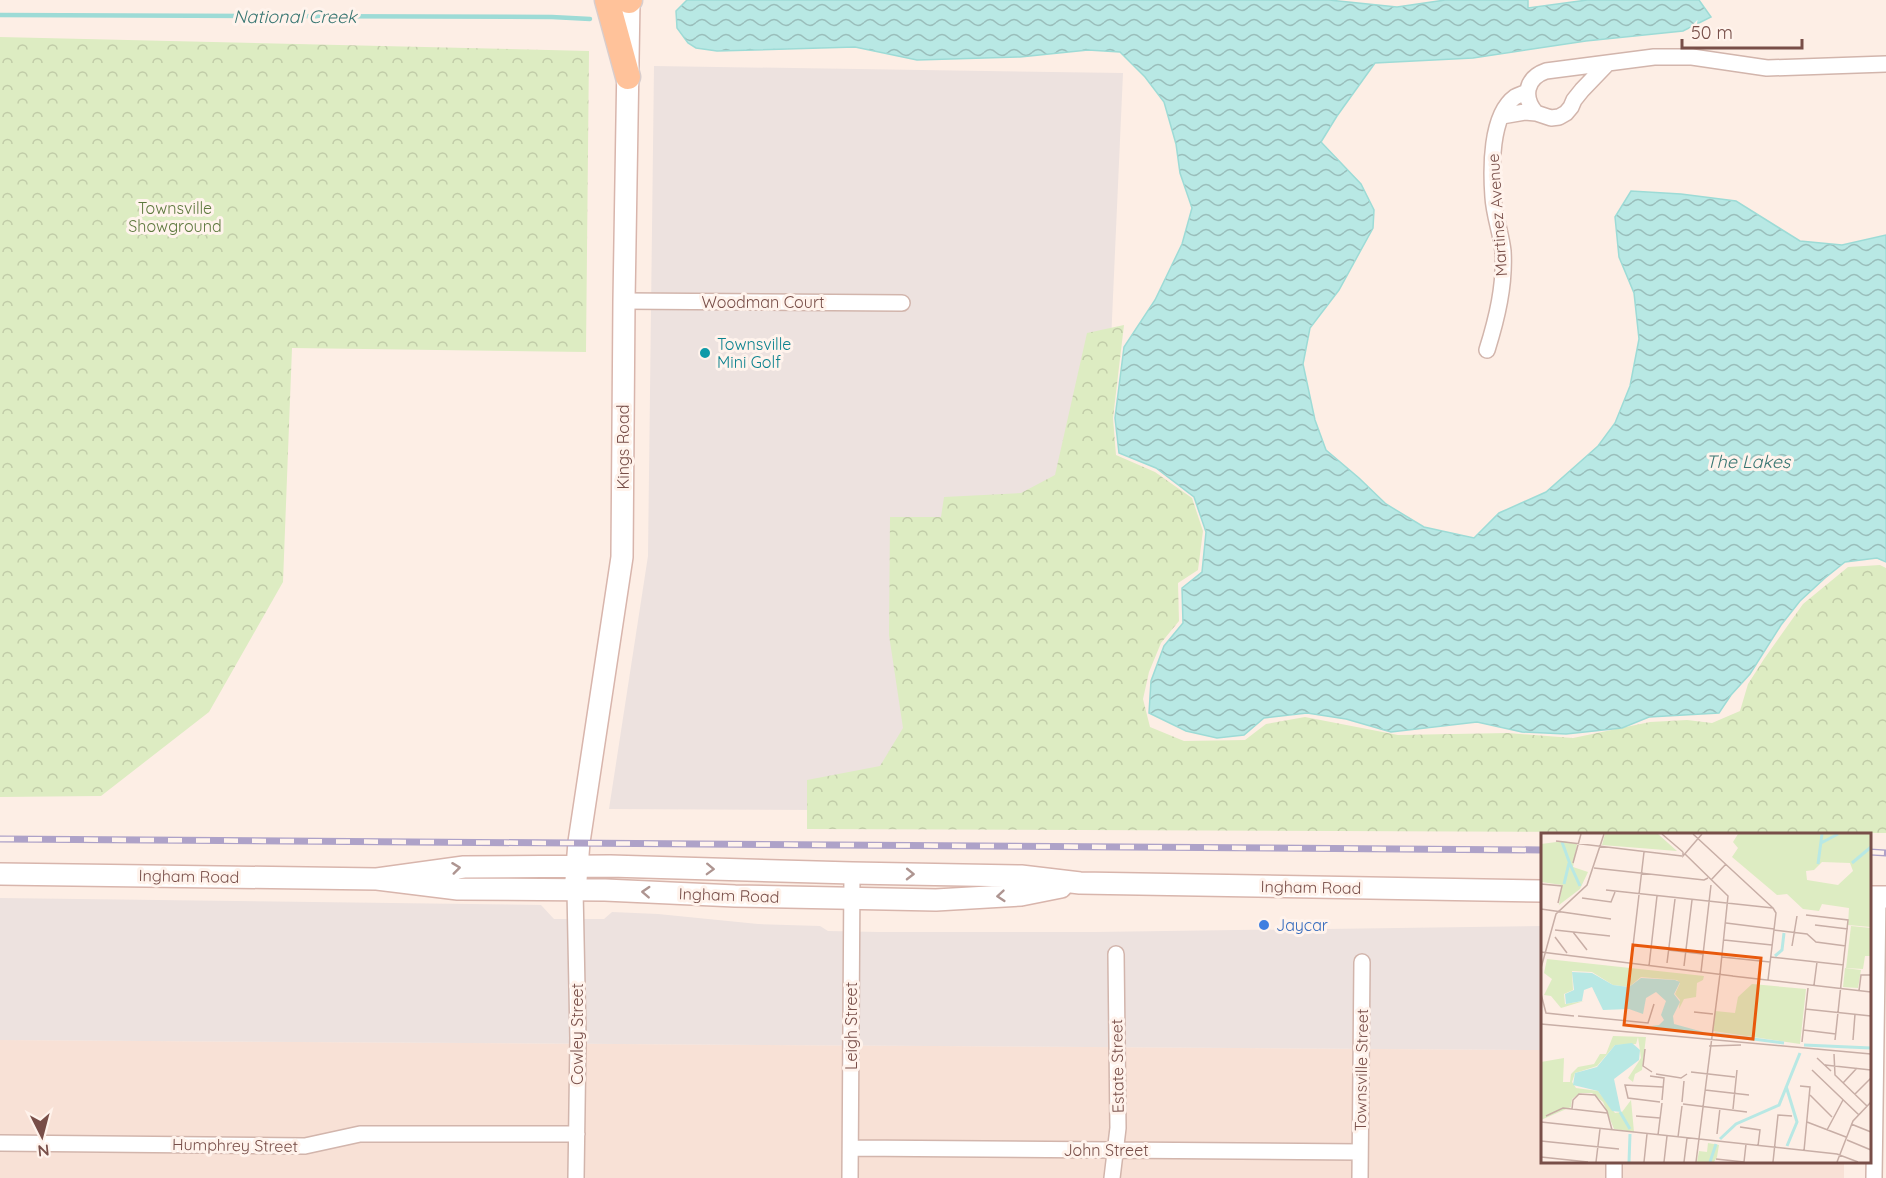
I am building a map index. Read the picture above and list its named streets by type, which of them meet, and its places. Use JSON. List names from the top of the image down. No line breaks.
{"streets":{"main road":["Kings Road","Ingham Road"],"street":["Martinez Avenue","Woodman Court","Leigh Street","Cowley Street","Estate Street","Townsville Street","Humphrey Street","John Street"]},"crossings":[["Woodman Court","Kings Road"],["Kings Road","Ingham Road"],["Kings Road","Cowley Street"],["Ingham Road","Leigh Street"],["Ingham Road","Cowley Street"],["Leigh Street","John Street"],["Cowley Street","Humphrey Street"],["Estate Street","John Street"],["Townsville Street","John Street"]],"water":["National Creek","The Lakes"],"parks":["Townsville Showground"],"places":["Townsville Mini Golf","Jaycar"],"scale_bar":"50 m","north":"bottom"}
